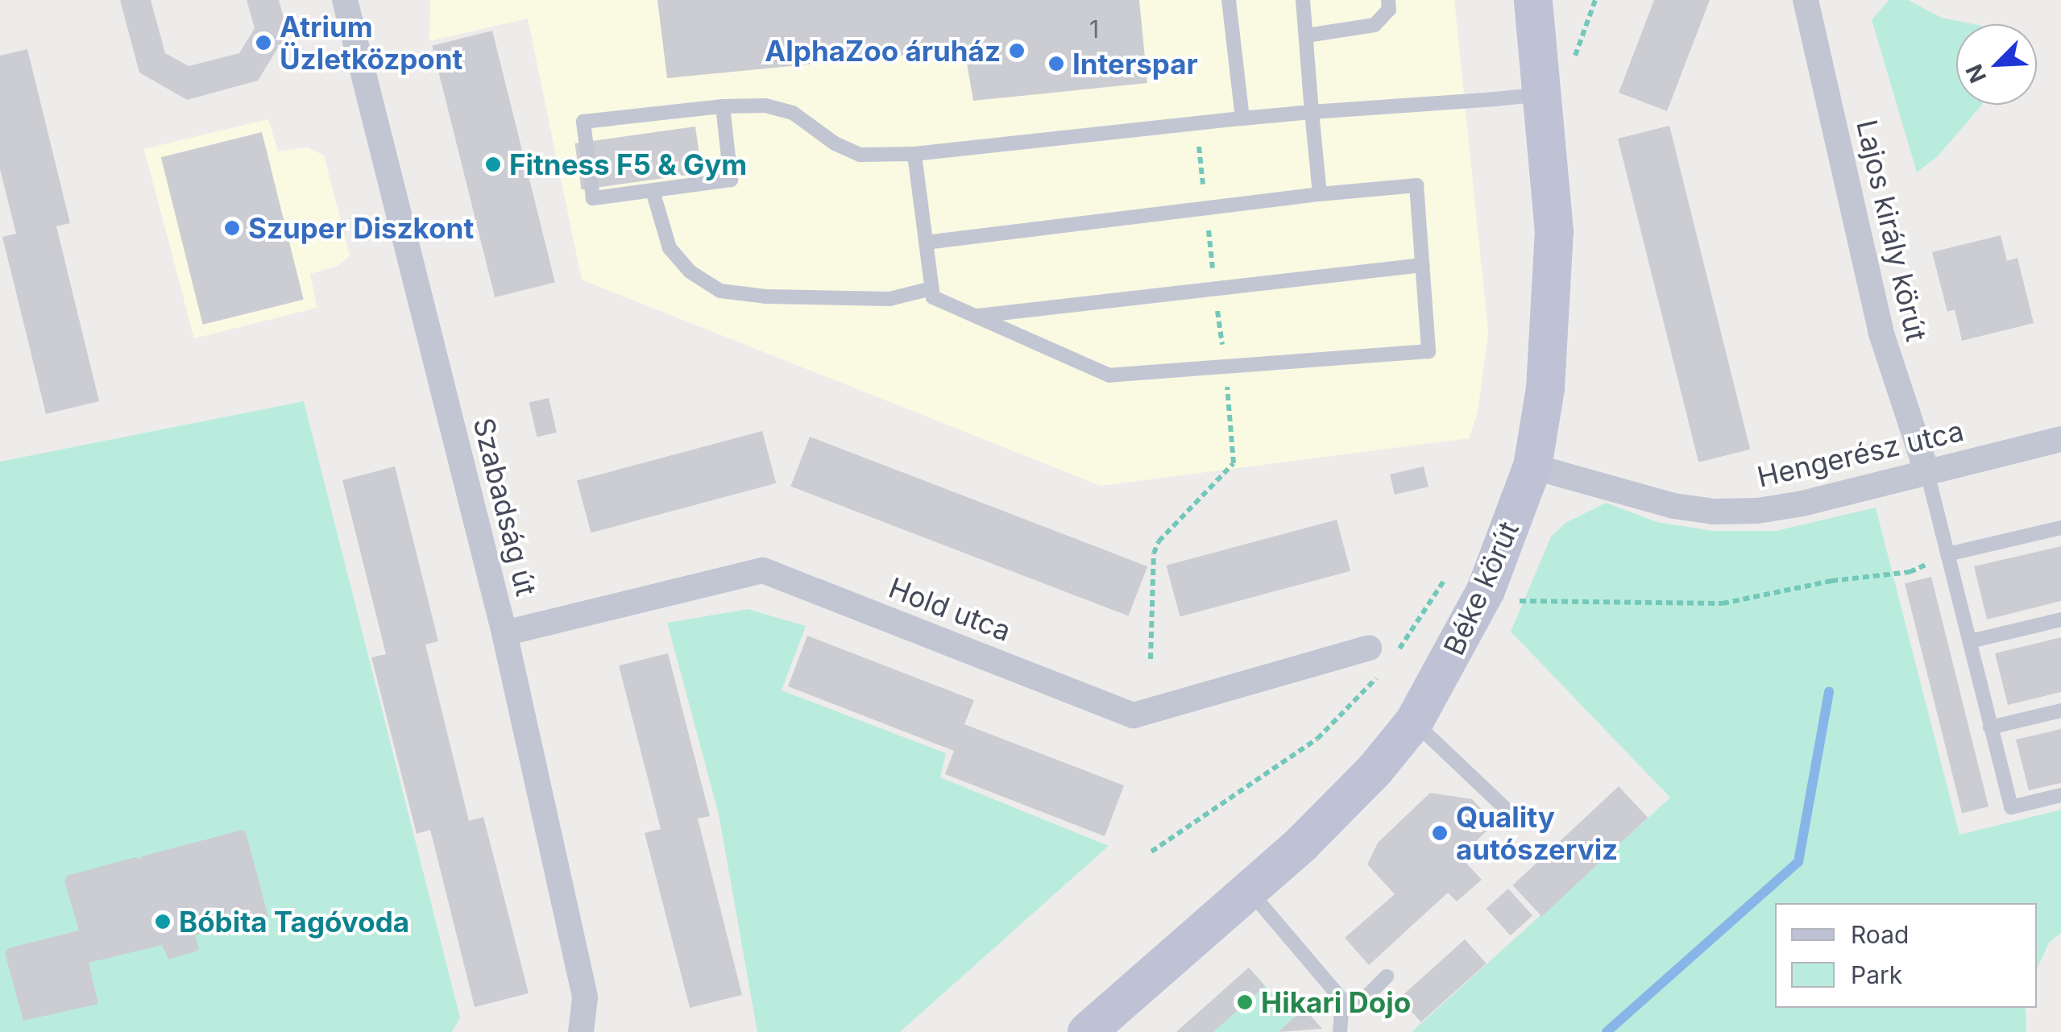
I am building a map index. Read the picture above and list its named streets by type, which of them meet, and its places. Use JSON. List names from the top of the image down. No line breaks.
{"streets":{"street":["Lajos király körút","Hengerész utca","Szabadság út","Béke körút","Hold utca"]},"crossings":[["Lajos király körút","Hengerész utca"],["Hengerész utca","Béke körút"],["Szabadság út","Hold utca"]],"places":["Atrium Üzletközpont","AlphaZoo áruház","Interspar","Fitness F5 & Gym","Szuper Diszkont","Quality autószerviz","Bóbita Tagóvoda","Hikari Dojo"],"house_numbers":["1"],"legend":["Road","Park"],"north":"bottom left"}
